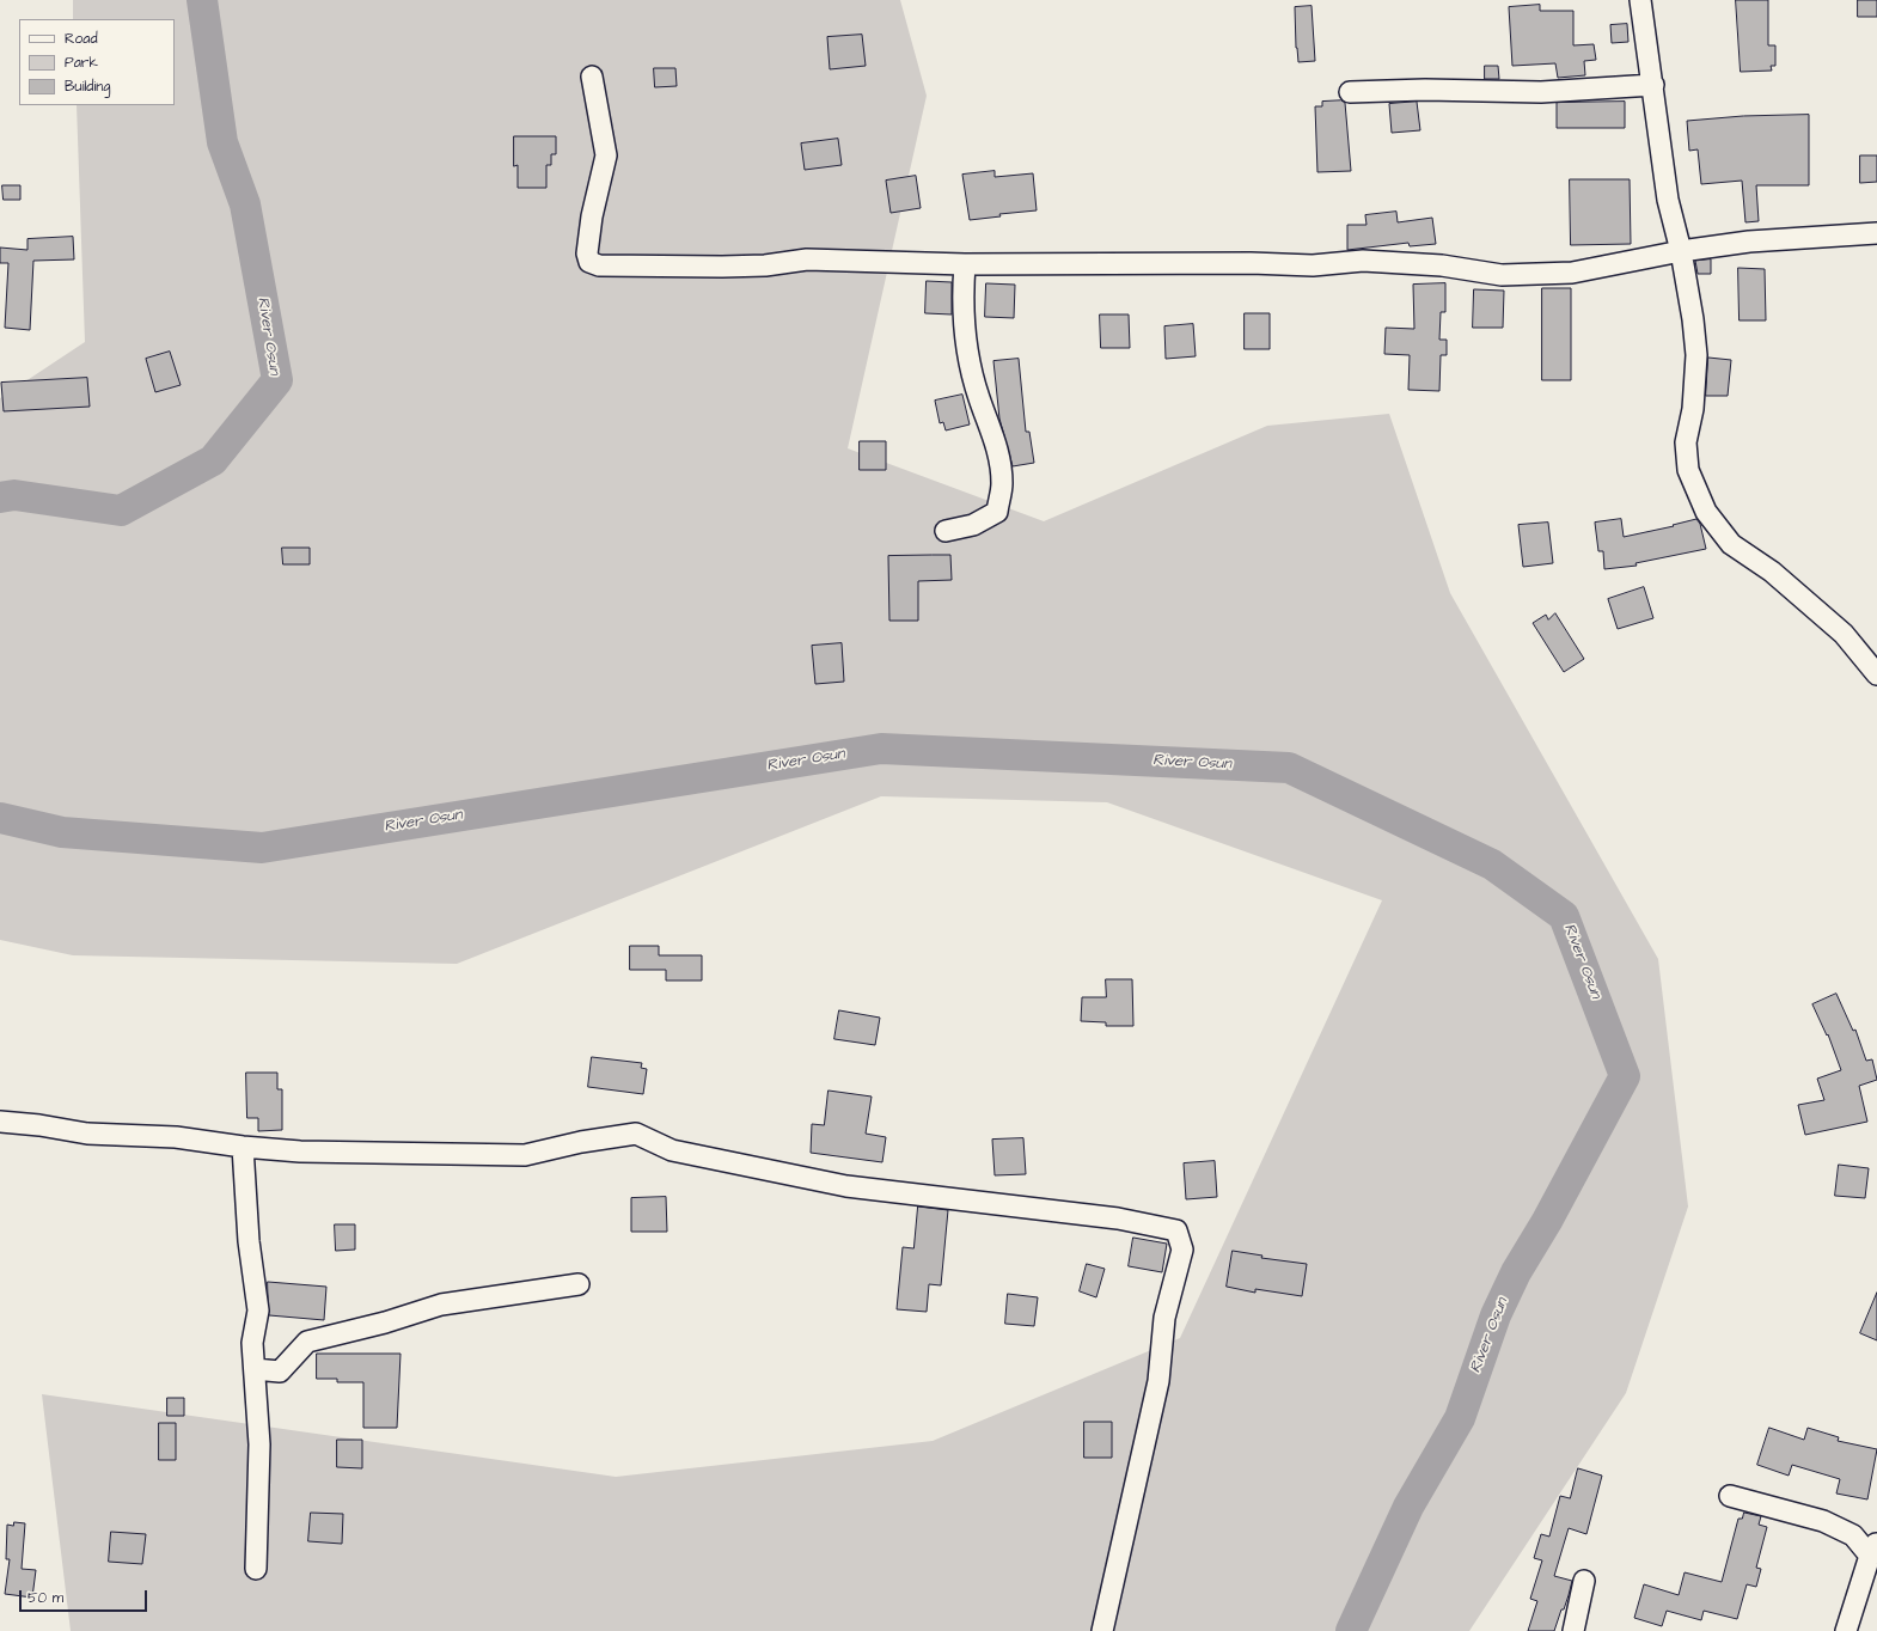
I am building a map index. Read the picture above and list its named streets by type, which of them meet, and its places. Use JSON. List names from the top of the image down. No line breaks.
{"water":["River Osun"],"legend":["Road","Park","Building"],"scale_bar":"50 m"}
